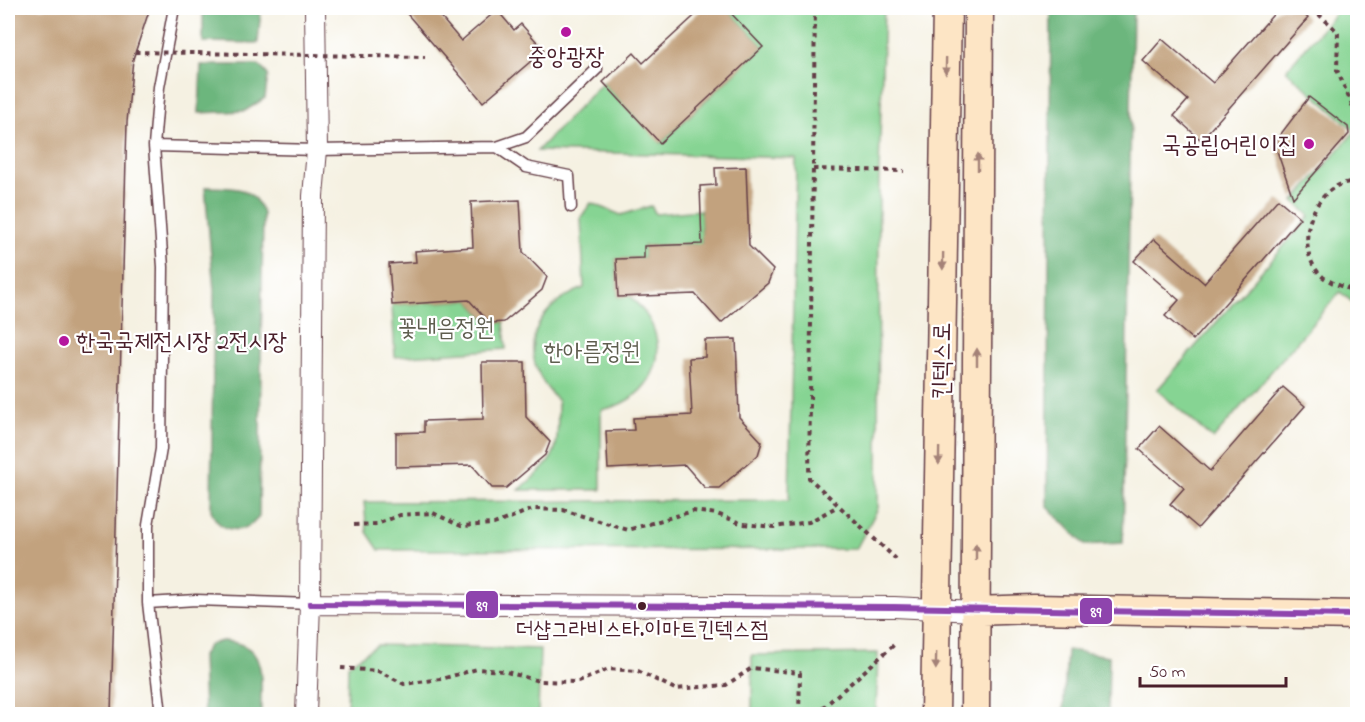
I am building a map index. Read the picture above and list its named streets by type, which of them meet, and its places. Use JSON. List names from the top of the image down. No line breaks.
{"streets":{"main road":["킨텍스로"]},"parks":["꽃내음정원","한아름정원"],"places":["중앙광장","국공립어린이집","한국국제전시장 2전시장","더샵그라비스타.이마트킨텍스점"],"lines":["transit line 89"],"scale_bar":"50 m"}
